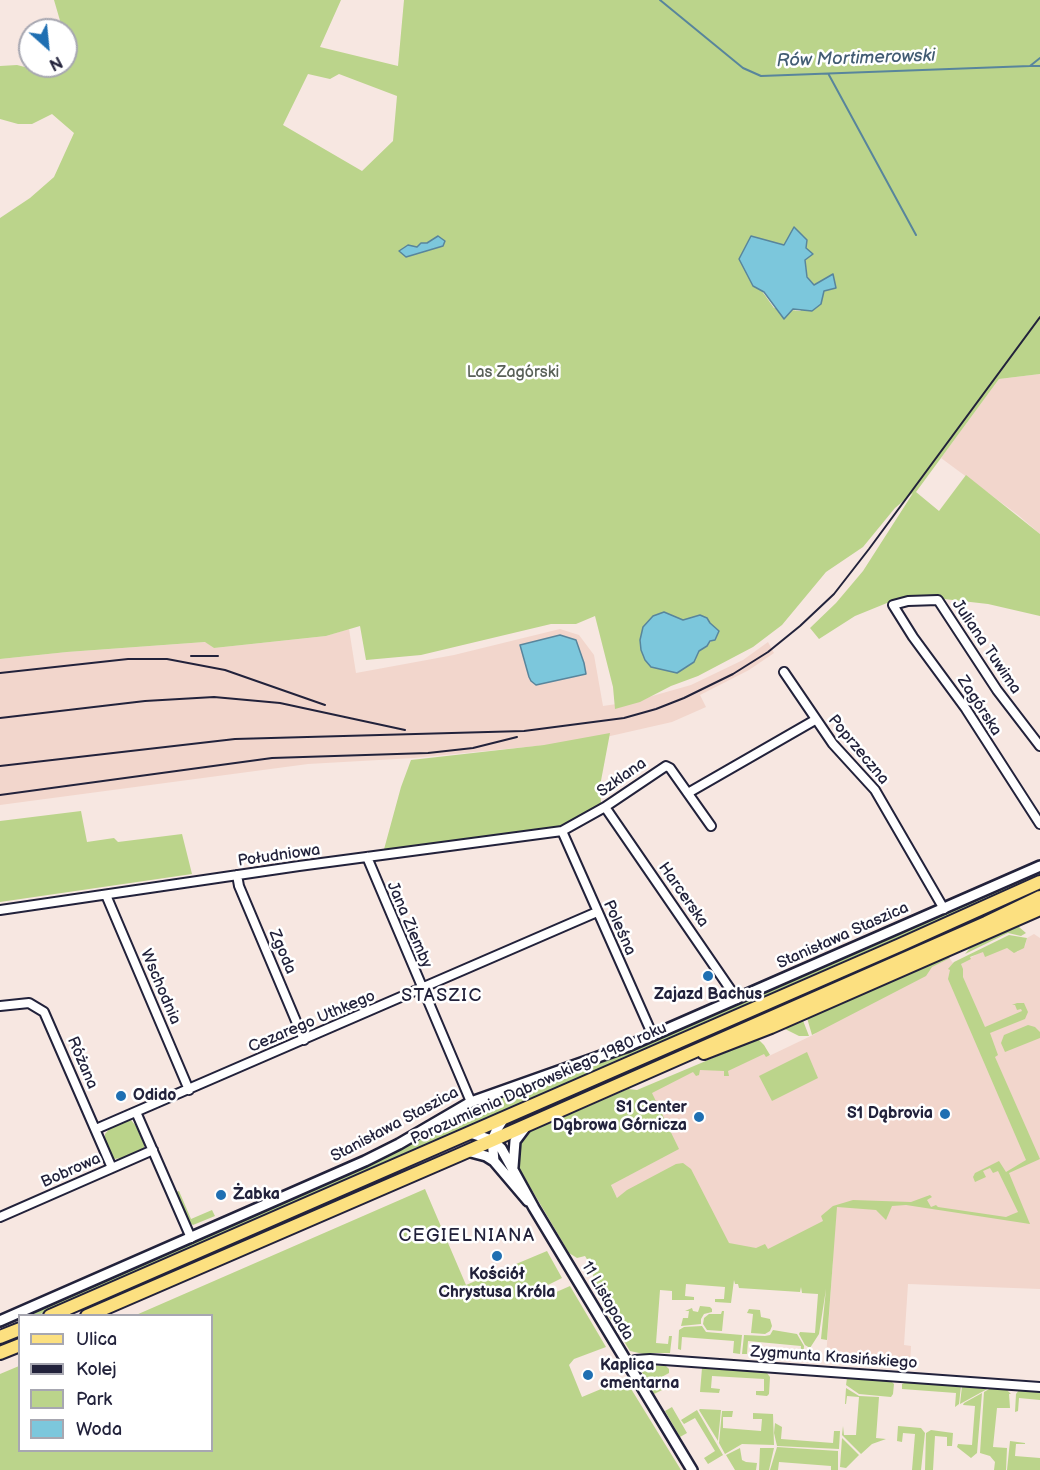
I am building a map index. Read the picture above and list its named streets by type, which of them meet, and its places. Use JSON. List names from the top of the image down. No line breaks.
{"streets":{"main road":["Porozumienia Dąbrowskiego 1980 roku"],"street":["Juliana Tuwima","Zagórska","Poprzeczna","Szklana","Południowa","Harcerska","Jana Ziemby","Poleśna","Stanisława Staszica","Zgoda","Wschodnia","Cezarego Uthkego","Różana","Bobrowa","11 Listopada","Zygmunta Krasińskiego"]},"crossings":[["Juliana Tuwima","Zagórska"],["Poprzeczna","Stanisława Staszica"],["Szklana","Południowa"],["Szklana","Harcerska"],["Szklana","Poleśna"],["Południowa","Jana Ziemby"],["Południowa","Poleśna"],["Południowa","Zgoda"],["Południowa","Wschodnia"],["Harcerska","Stanisława Staszica"],["Jana Ziemby","Stanisława Staszica"],["Jana Ziemby","Cezarego Uthkego"],["Poleśna","Stanisława Staszica"],["Poleśna","Cezarego Uthkego"],["Zgoda","Cezarego Uthkego"],["Wschodnia","Cezarego Uthkego"],["Cezarego Uthkego","Różana"],["Różana","Bobrowa"],["Porozumienia Dąbrowskiego 1980 roku","11 Listopada"],["11 Listopada","Zygmunta Krasińskiego"]],"districts":["STASZIC","CEGIELNIANA"],"water":["Rów Mortimerowski"],"parks":["Las Zagórski"],"places":["Zajazd Bachus","Odido","S1 Dąbrovia","S1 Center Dąbrowa Górnicza","Żabka","Kościół Chrystusa Króla","Kaplica cmentarna"],"legend":["Ulica","Kolej","Park","Woda"],"north":"bottom right"}
